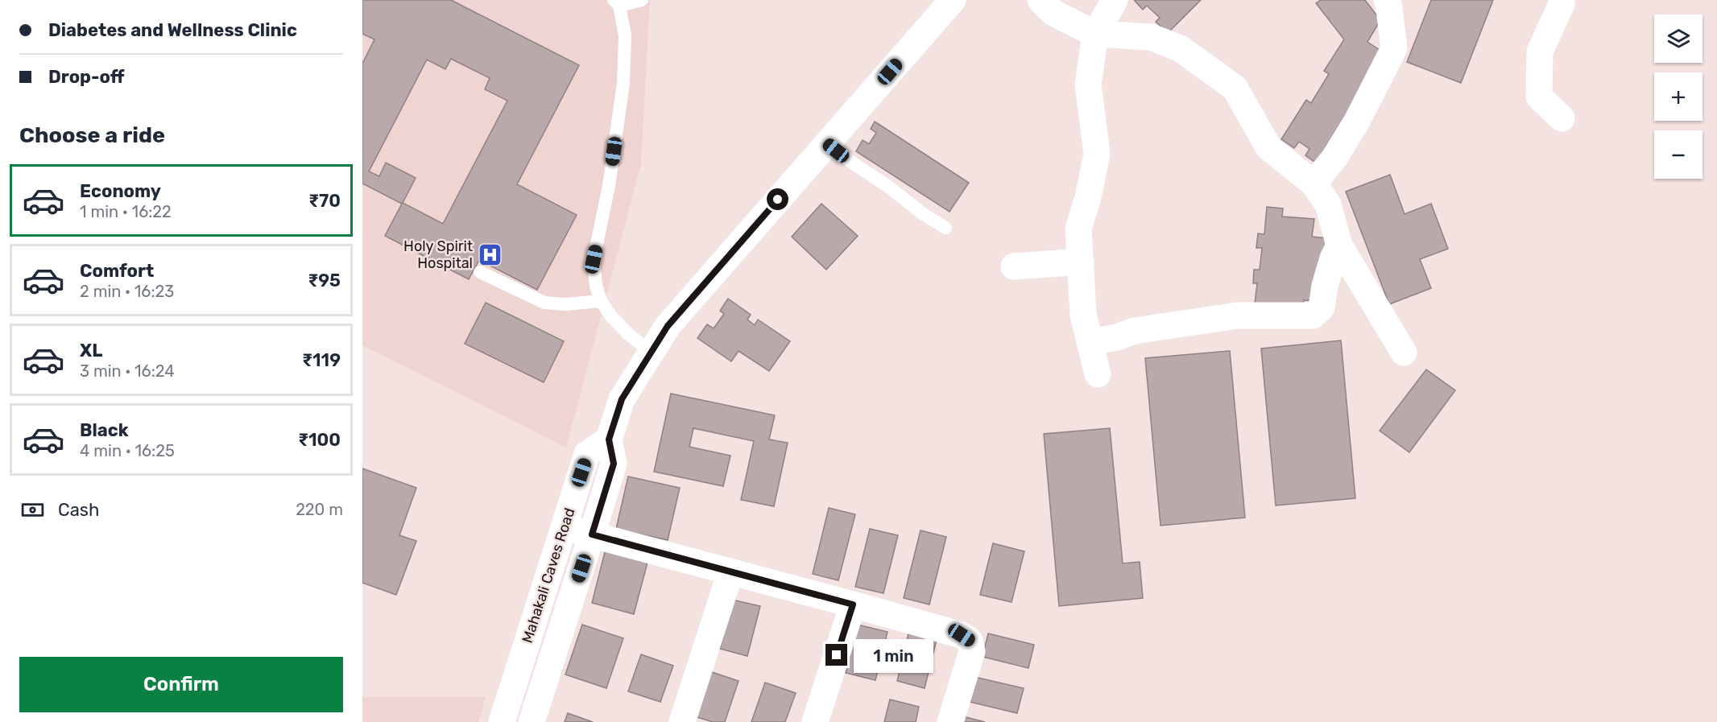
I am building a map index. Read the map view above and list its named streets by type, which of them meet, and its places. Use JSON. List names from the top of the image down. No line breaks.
{"streets":{"street":["Mahakali Caves Road"]},"places":{"hospital":["Holy Spirit Hospital"]},"page":{"banner":["Diabetes and Wellness Clinic","Drop-off"],"map_buttons":["+","−"],"heading":"Choose a ride","list":[{"name":"Economy","note":"1 min · 16:22","value":"₹70"},{"name":"Comfort","note":"2 min · 16:23","value":"₹95"},{"name":"XL","note":"3 min · 16:24","value":"₹119"},{"name":"Black","note":"4 min · 16:25","value":"₹100"}],"pay":["Cash","220 m"],"bubble":"1 min","buttons":"Confirm"}}
